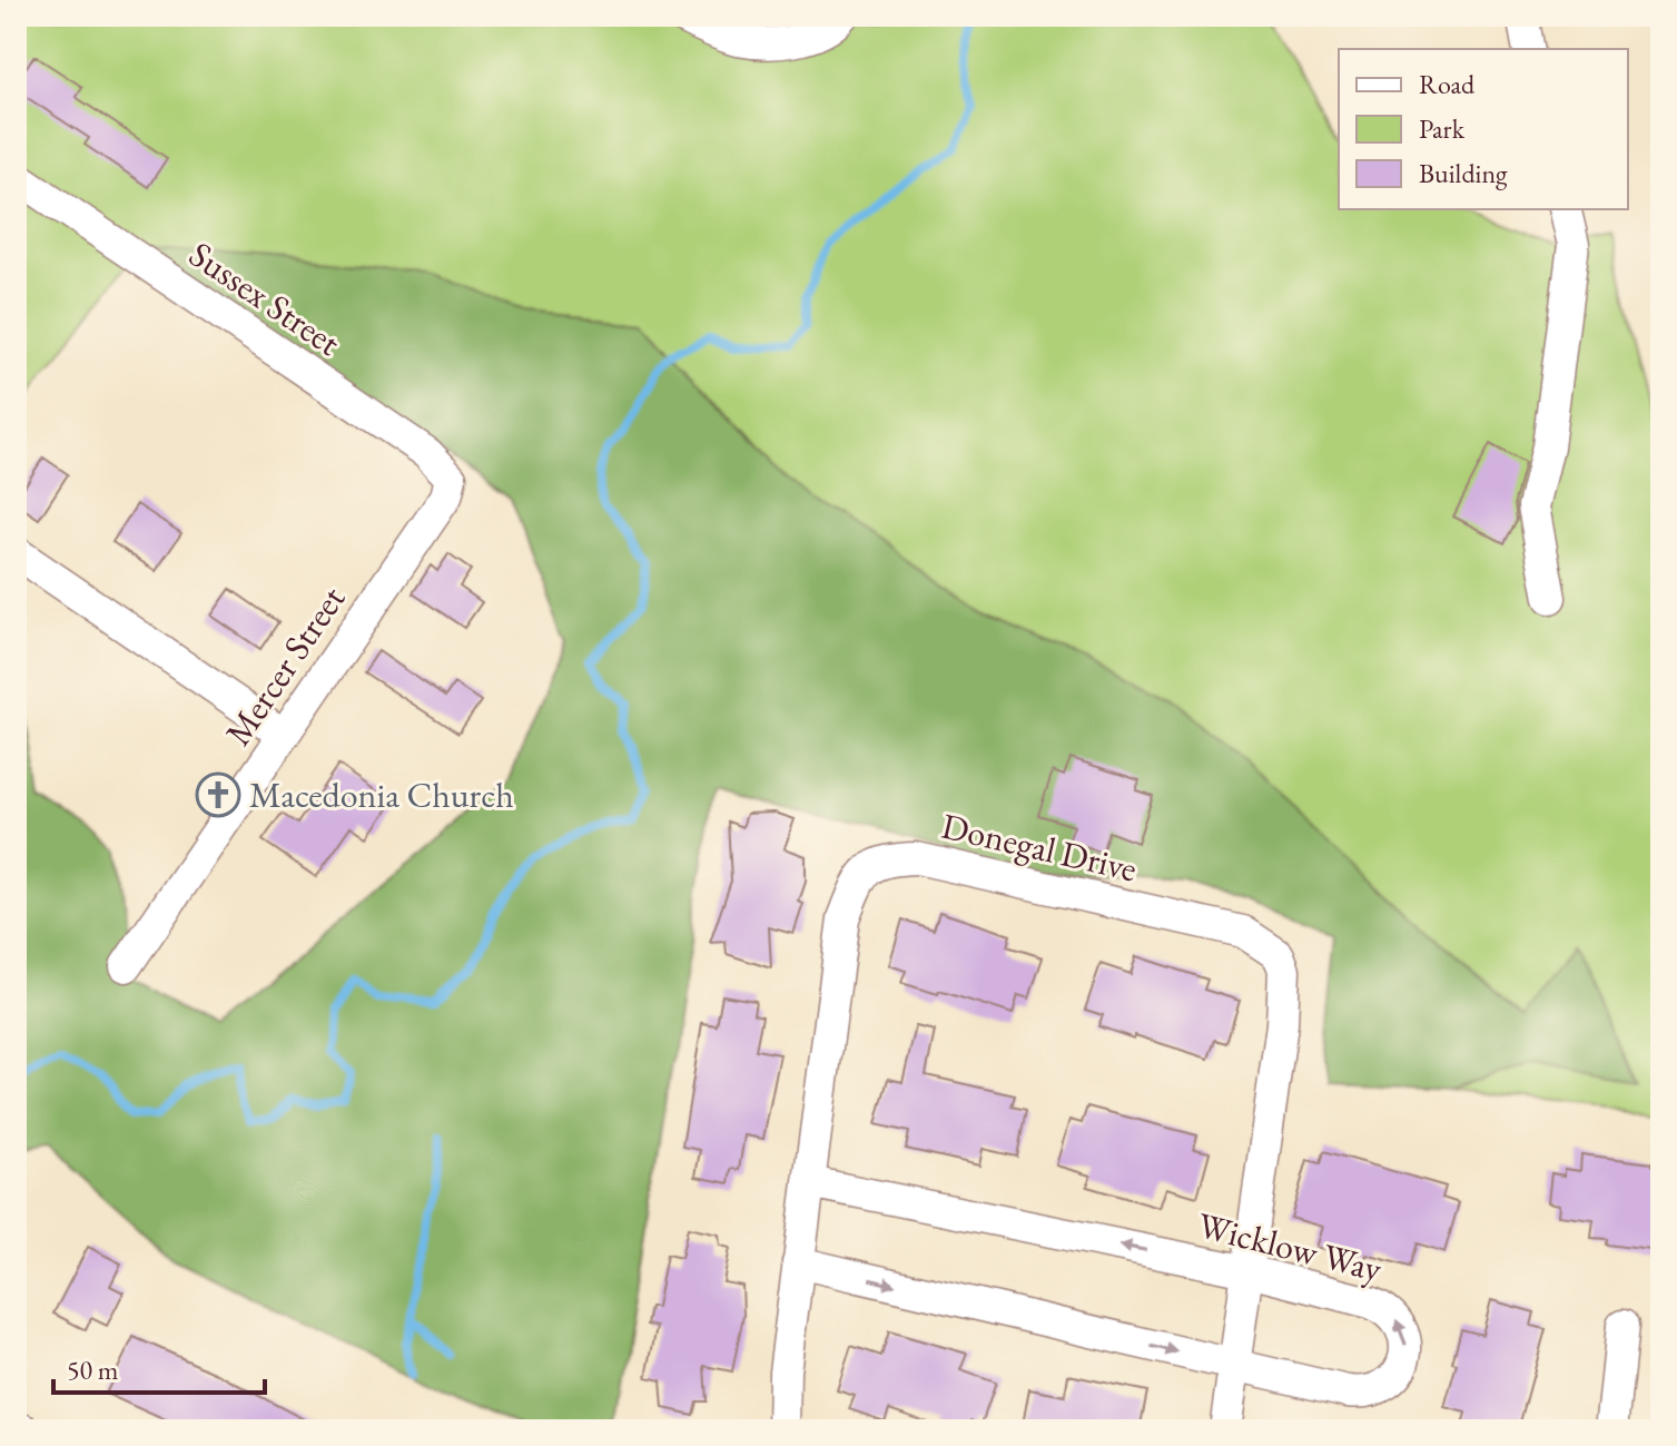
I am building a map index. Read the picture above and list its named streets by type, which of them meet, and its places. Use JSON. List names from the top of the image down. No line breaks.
{"streets":{"street":["Sussex Street","Mercer Street","Donegal Drive","Wicklow Way"]},"crossings":[["Sussex Street","Mercer Street"],["Donegal Drive","Wicklow Way"]],"places":{"church":["Macedonia Church"]},"legend":["Road","Park","Building"],"scale_bar":"50 m"}
